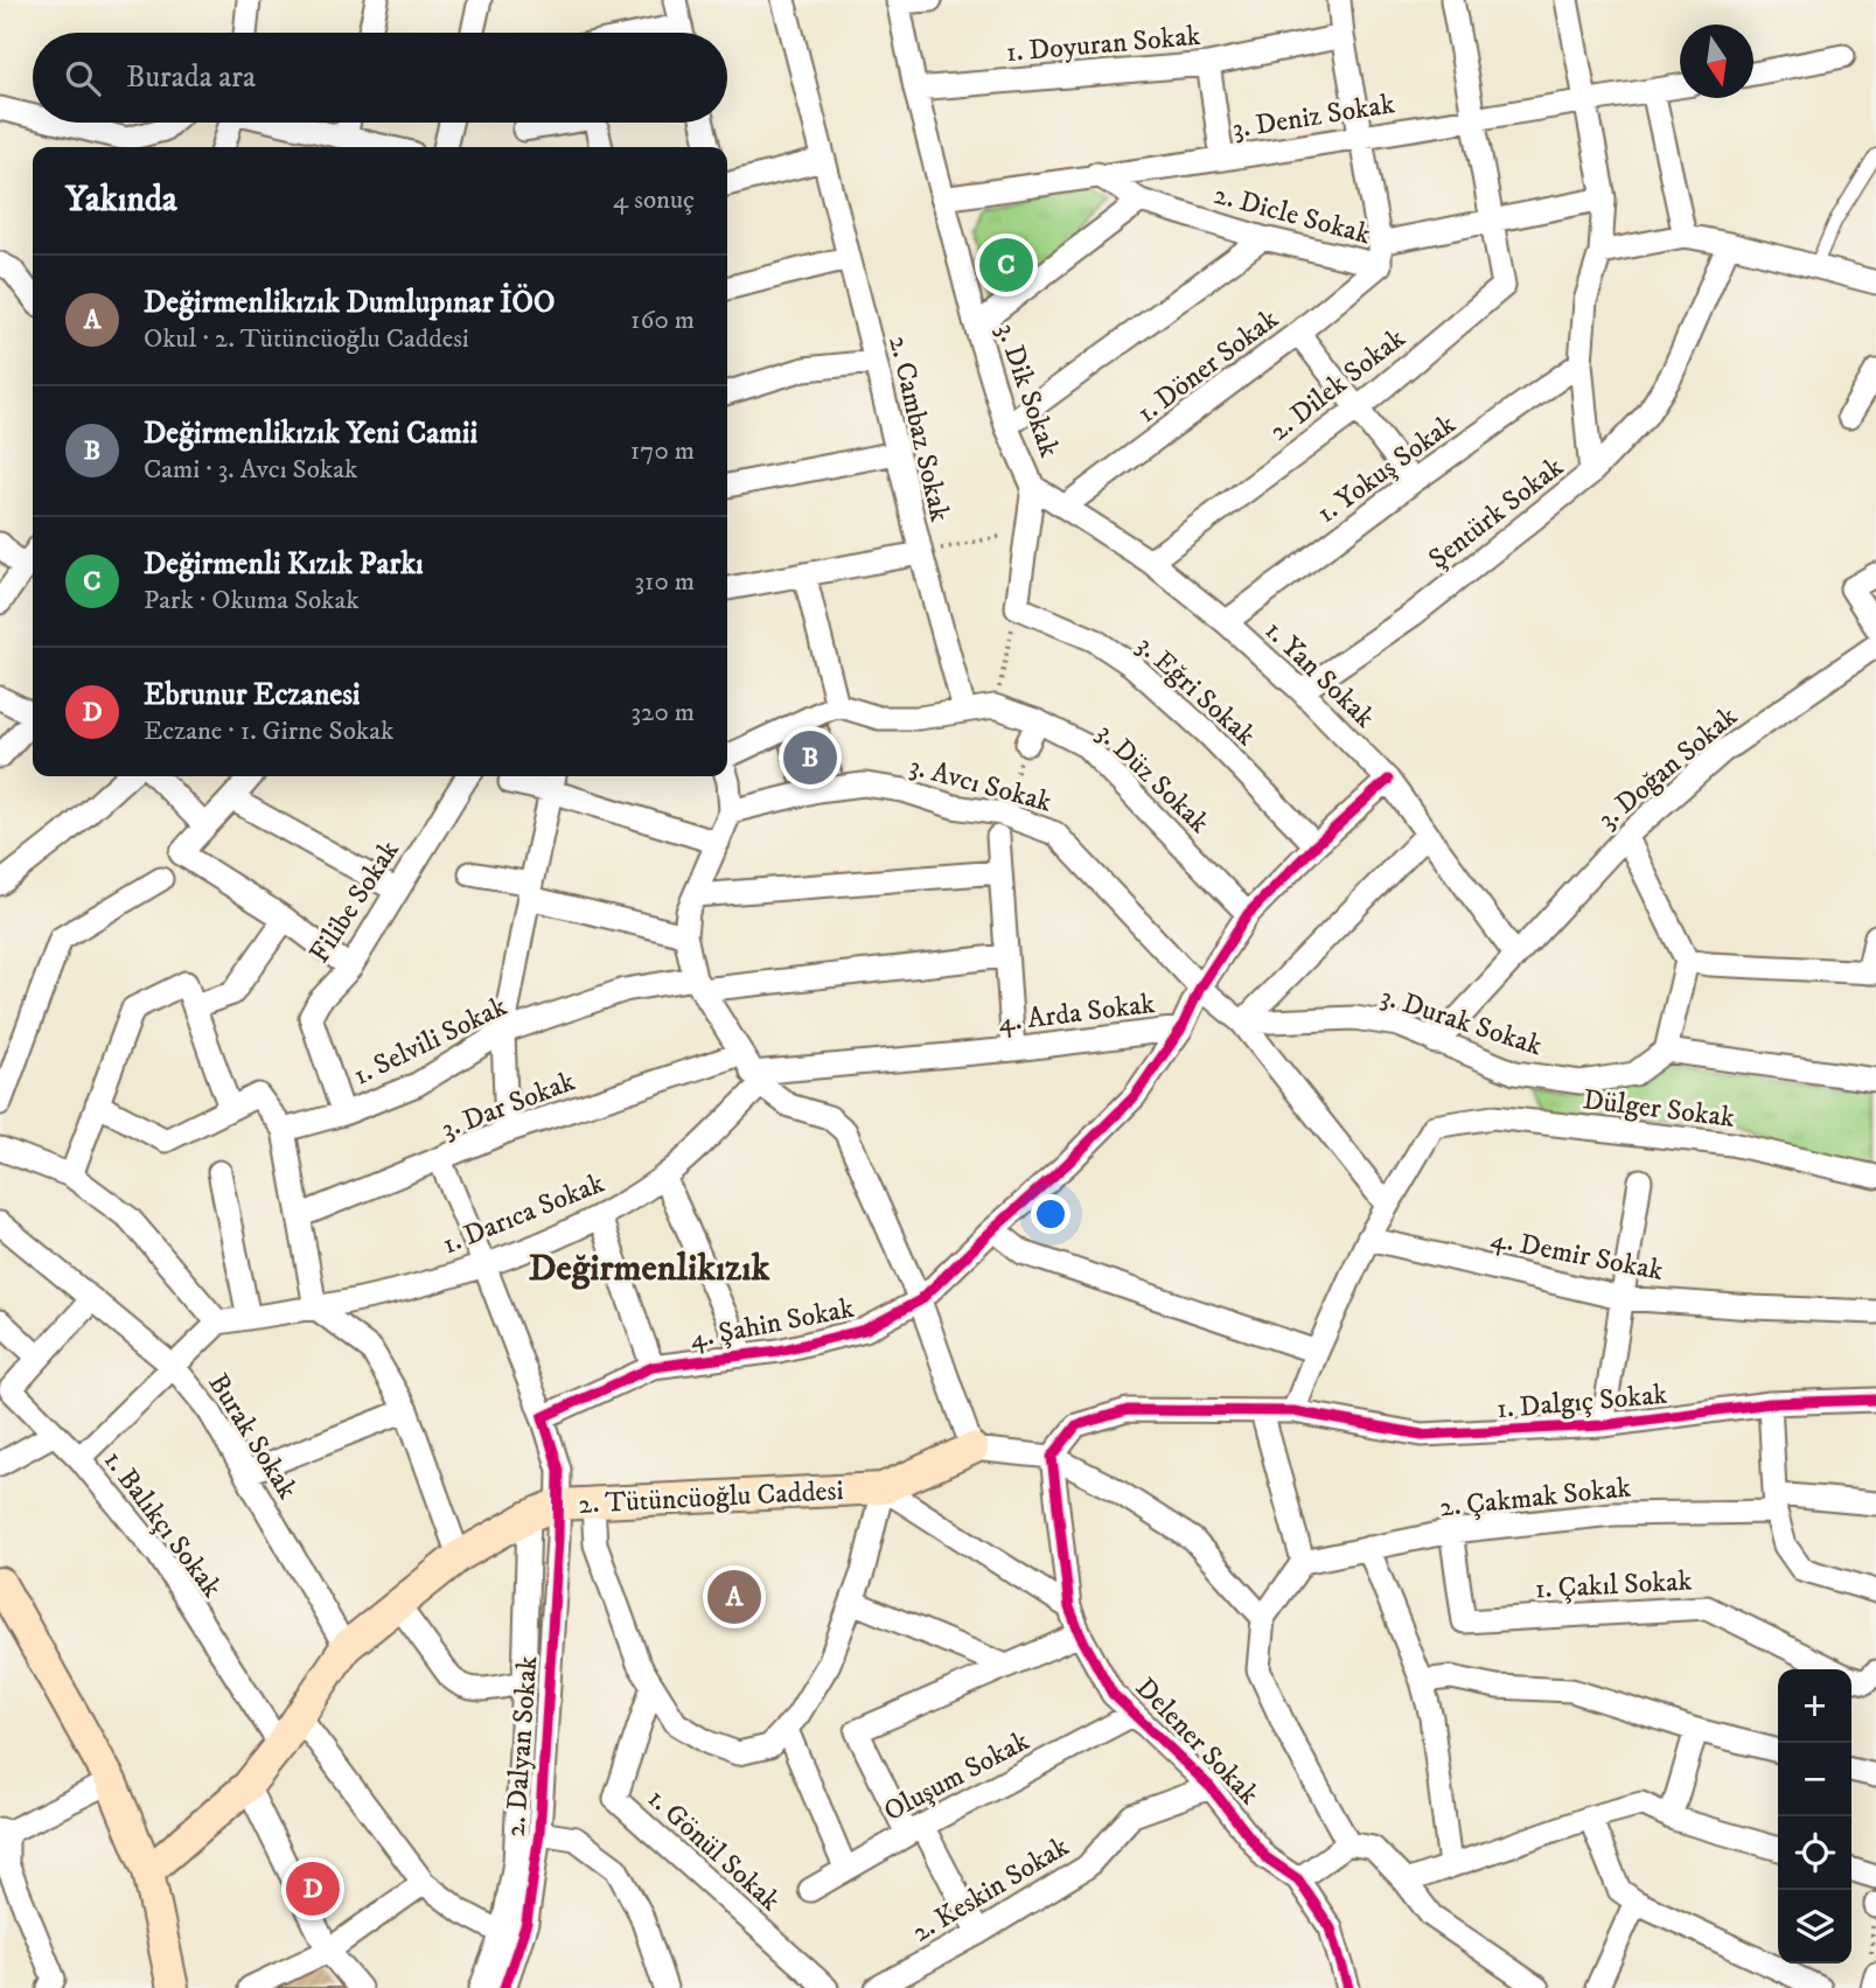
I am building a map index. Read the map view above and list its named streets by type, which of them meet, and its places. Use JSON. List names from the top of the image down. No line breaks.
{"streets":{"street":["1. Doyuran Sokak","3. Deniz Sokak","2. Dicle Sokak","1. Döner Sokak","2. Dilek Sokak","3. Dik Sokak","2. Cambaz Sokak","1. Yokuş Sokak","Şentürk Sokak","1. Yan Sokak","3. Eğri Sokak","3. Doğan Sokak","3. Düz Sokak","3. Avcı Sokak","Filibe Sokak","4. Arda Sokak","3. Durak Sokak","1. Selvili Sokak","3. Dar Sokak","Dülger Sokak","1. Darıca Sokak","4. Demir Sokak","4. Şahin Sokak","1. Dalgıç Sokak","Burak Sokak","2. Tütüncüoğlu Caddesi","2. Çakmak Sokak","1. Balıkçı Sokak","1. Çakıl Sokak","Delener Sokak","2. Dalyan Sokak","Oluşum Sokak","1. Gönül Sokak","2. Keskin Sokak"]},"crossings":[["1. Doyuran Sokak","3. Dik Sokak"],["3. Deniz Sokak","2. Dicle Sokak"],["3. Deniz Sokak","3. Dik Sokak"],["3. Deniz Sokak","Şentürk Sokak"],["2. Dicle Sokak","1. Döner Sokak"],["2. Dicle Sokak","2. Dilek Sokak"],["2. Dicle Sokak","Şentürk Sokak"],["1. Döner Sokak","1. Yan Sokak"],["2. Dilek Sokak","1. Yan Sokak"],["3. Dik Sokak","1. Yan Sokak"],["3. Dik Sokak","3. Eğri Sokak"],["2. Cambaz Sokak","3. Düz Sokak"],["1. Yokuş Sokak","Şentürk Sokak"],["1. Yokuş Sokak","1. Yan Sokak"],["Şentürk Sokak","1. Yan Sokak"],["1. Yan Sokak","3. Doğan Sokak"],["1. Yan Sokak","4. Arda Sokak"],["3. Eğri Sokak","4. Arda Sokak"],["3. Doğan Sokak","3. Durak Sokak"],["3. Düz Sokak","4. Arda Sokak"],["3. Avcı Sokak","4. Arda Sokak"],["Filibe Sokak","1. Selvili Sokak"],["4. Arda Sokak","3. Dar Sokak"],["4. Arda Sokak","1. Darıca Sokak"],["4. Arda Sokak","4. Şahin Sokak"],["3. Dar Sokak","1. Darıca Sokak"],["1. Dalgıç Sokak","Delener Sokak"],["2. Tütüncüoğlu Caddesi","2. Dalyan Sokak"],["2. Çakmak Sokak","1. Çakıl Sokak"],["Delener Sokak","Oluşum Sokak"],["Delener Sokak","2. Keskin Sokak"]],"districts":["Değirmenlikızık"],"north":"bottom","page":{"search":"Burada ara","heading":["Yakında","4 sonuç"],"pins":["C","B","A","D"],"list":[{"mark":"A","name":"Değirmenlikızık Dumlupınar İÖO","note":"Okul · 2. Tütüncüoğlu Caddesi","value":"160 m"},{"mark":"B","name":"Değirmenlikızık Yeni Camii","note":"Cami · 3. Avcı Sokak","value":"170 m"},{"mark":"C","name":"Değirmenli Kızık Parkı","note":"Park · Okuma Sokak","value":"310 m"},{"mark":"D","name":"Ebrunur Eczanesi","note":"Eczane · 1. Girne Sokak","value":"320 m"}],"map_buttons":["+","−"]}}
